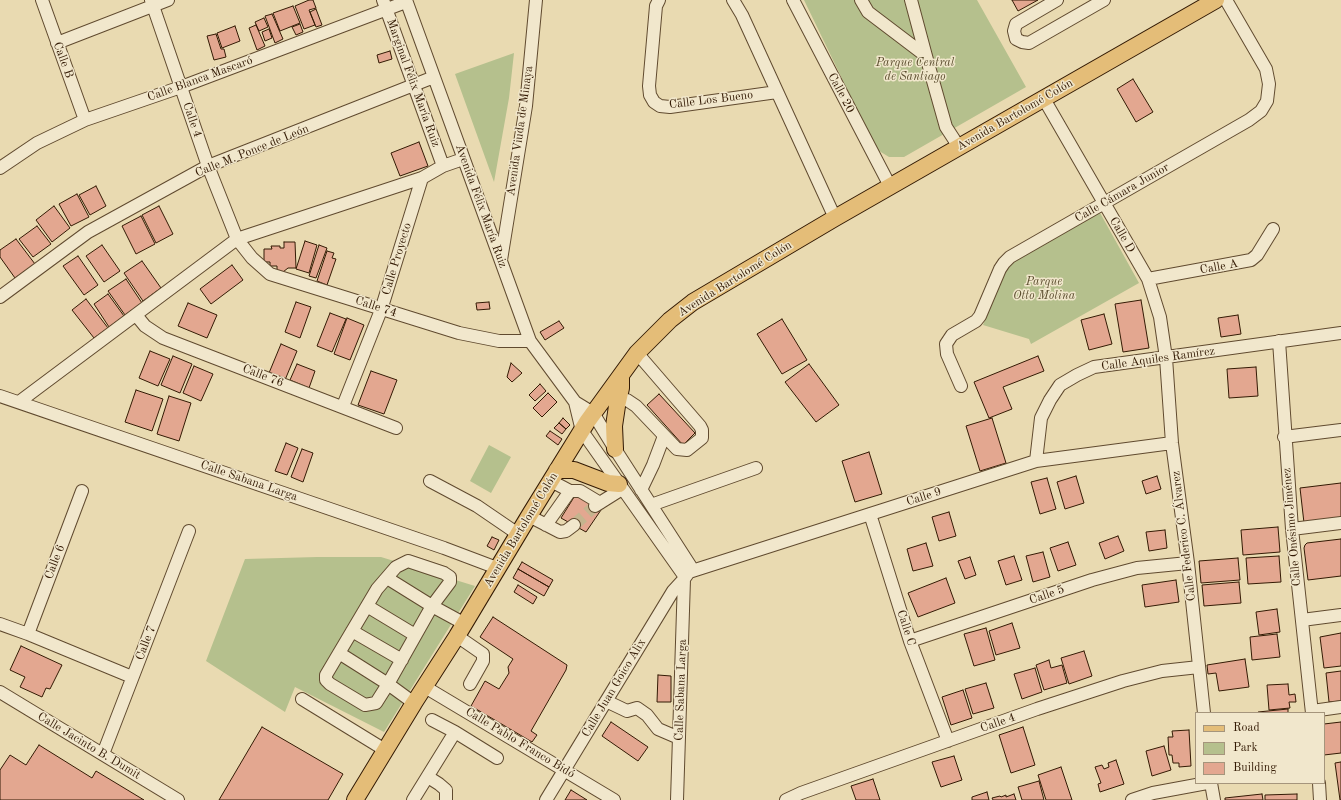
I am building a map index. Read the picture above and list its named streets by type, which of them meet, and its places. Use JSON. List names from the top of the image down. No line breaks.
{"streets":{"main road":["Avenida Bartolomé Colón"],"street":["Calle B","Calle Blanca Mascaró","Marginal Félix María Ruiz","Calle 20","Calle Los Bueno","Calle 4","Avenida Viuda de Minaya","Calle M. Ponce de León","Calle Cámara Junior","Avenida Félix María Ruiz","Calle D","Calle Proyecto","Calle A","Calle 74","Calle Aquiles Ramírez","Calle 76","Calle Sabana Larga","Calle 9","Calle Onésimo Jiménez","Calle Federico C. Álvarez","Calle 6","Calle 5","Calle C","Calle 7","Calle Juan Goico Alix","Calle Pablo Franco Bidó","Calle Jacinto B. Dumit"]},"crossings":[["Calle B","Calle Blanca Mascaró"],["Calle Blanca Mascaró","Marginal Félix María Ruiz"],["Calle Blanca Mascaró","Calle 4"],["Calle Blanca Mascaró","Avenida Félix María Ruiz"],["Marginal Félix María Ruiz","Calle M. Ponce de León"],["Calle 20","Avenida Bartolomé Colón"],["Avenida Bartolomé Colón","Avenida Félix María Ruiz"],["Avenida Bartolomé Colón","Calle D"],["Avenida Bartolomé Colón","Calle Sabana Larga"],["Avenida Bartolomé Colón","Calle Pablo Franco Bidó"],["Calle 4","Calle M. Ponce de León"],["Calle 4","Calle 74"],["Calle 4","Calle Federico C. Álvarez"],["Calle 4","Calle C"],["Avenida Viuda de Minaya","Avenida Félix María Ruiz"],["Calle M. Ponce de León","Avenida Félix María Ruiz"],["Calle Cámara Junior","Calle D"],["Avenida Félix María Ruiz","Calle 74"],["Calle D","Calle A"],["Calle D","Calle Aquiles Ramírez"],["Calle D","Calle Federico C. Álvarez"],["Calle Proyecto","Calle 74"],["Calle Proyecto","Calle 76"],["Calle Aquiles Ramírez","Calle 9"],["Calle Aquiles Ramírez","Calle Onésimo Jiménez"],["Calle Aquiles Ramírez","Calle Federico C. Álvarez"],["Calle Sabana Larga","Calle 9"],["Calle Sabana Larga","Calle Juan Goico Alix"],["Calle 9","Calle Federico C. Álvarez"],["Calle 9","Calle C"],["Calle 9","Calle Juan Goico Alix"],["Calle Federico C. Álvarez","Calle 5"],["Calle 5","Calle C"],["Calle 7","Calle Jacinto B. Dumit"],["Calle Juan Goico Alix","Calle Pablo Franco Bidó"]],"parks":["Parque Central de Santiago","Parque Otto Molina"],"legend":["Road","Park","Building"]}
